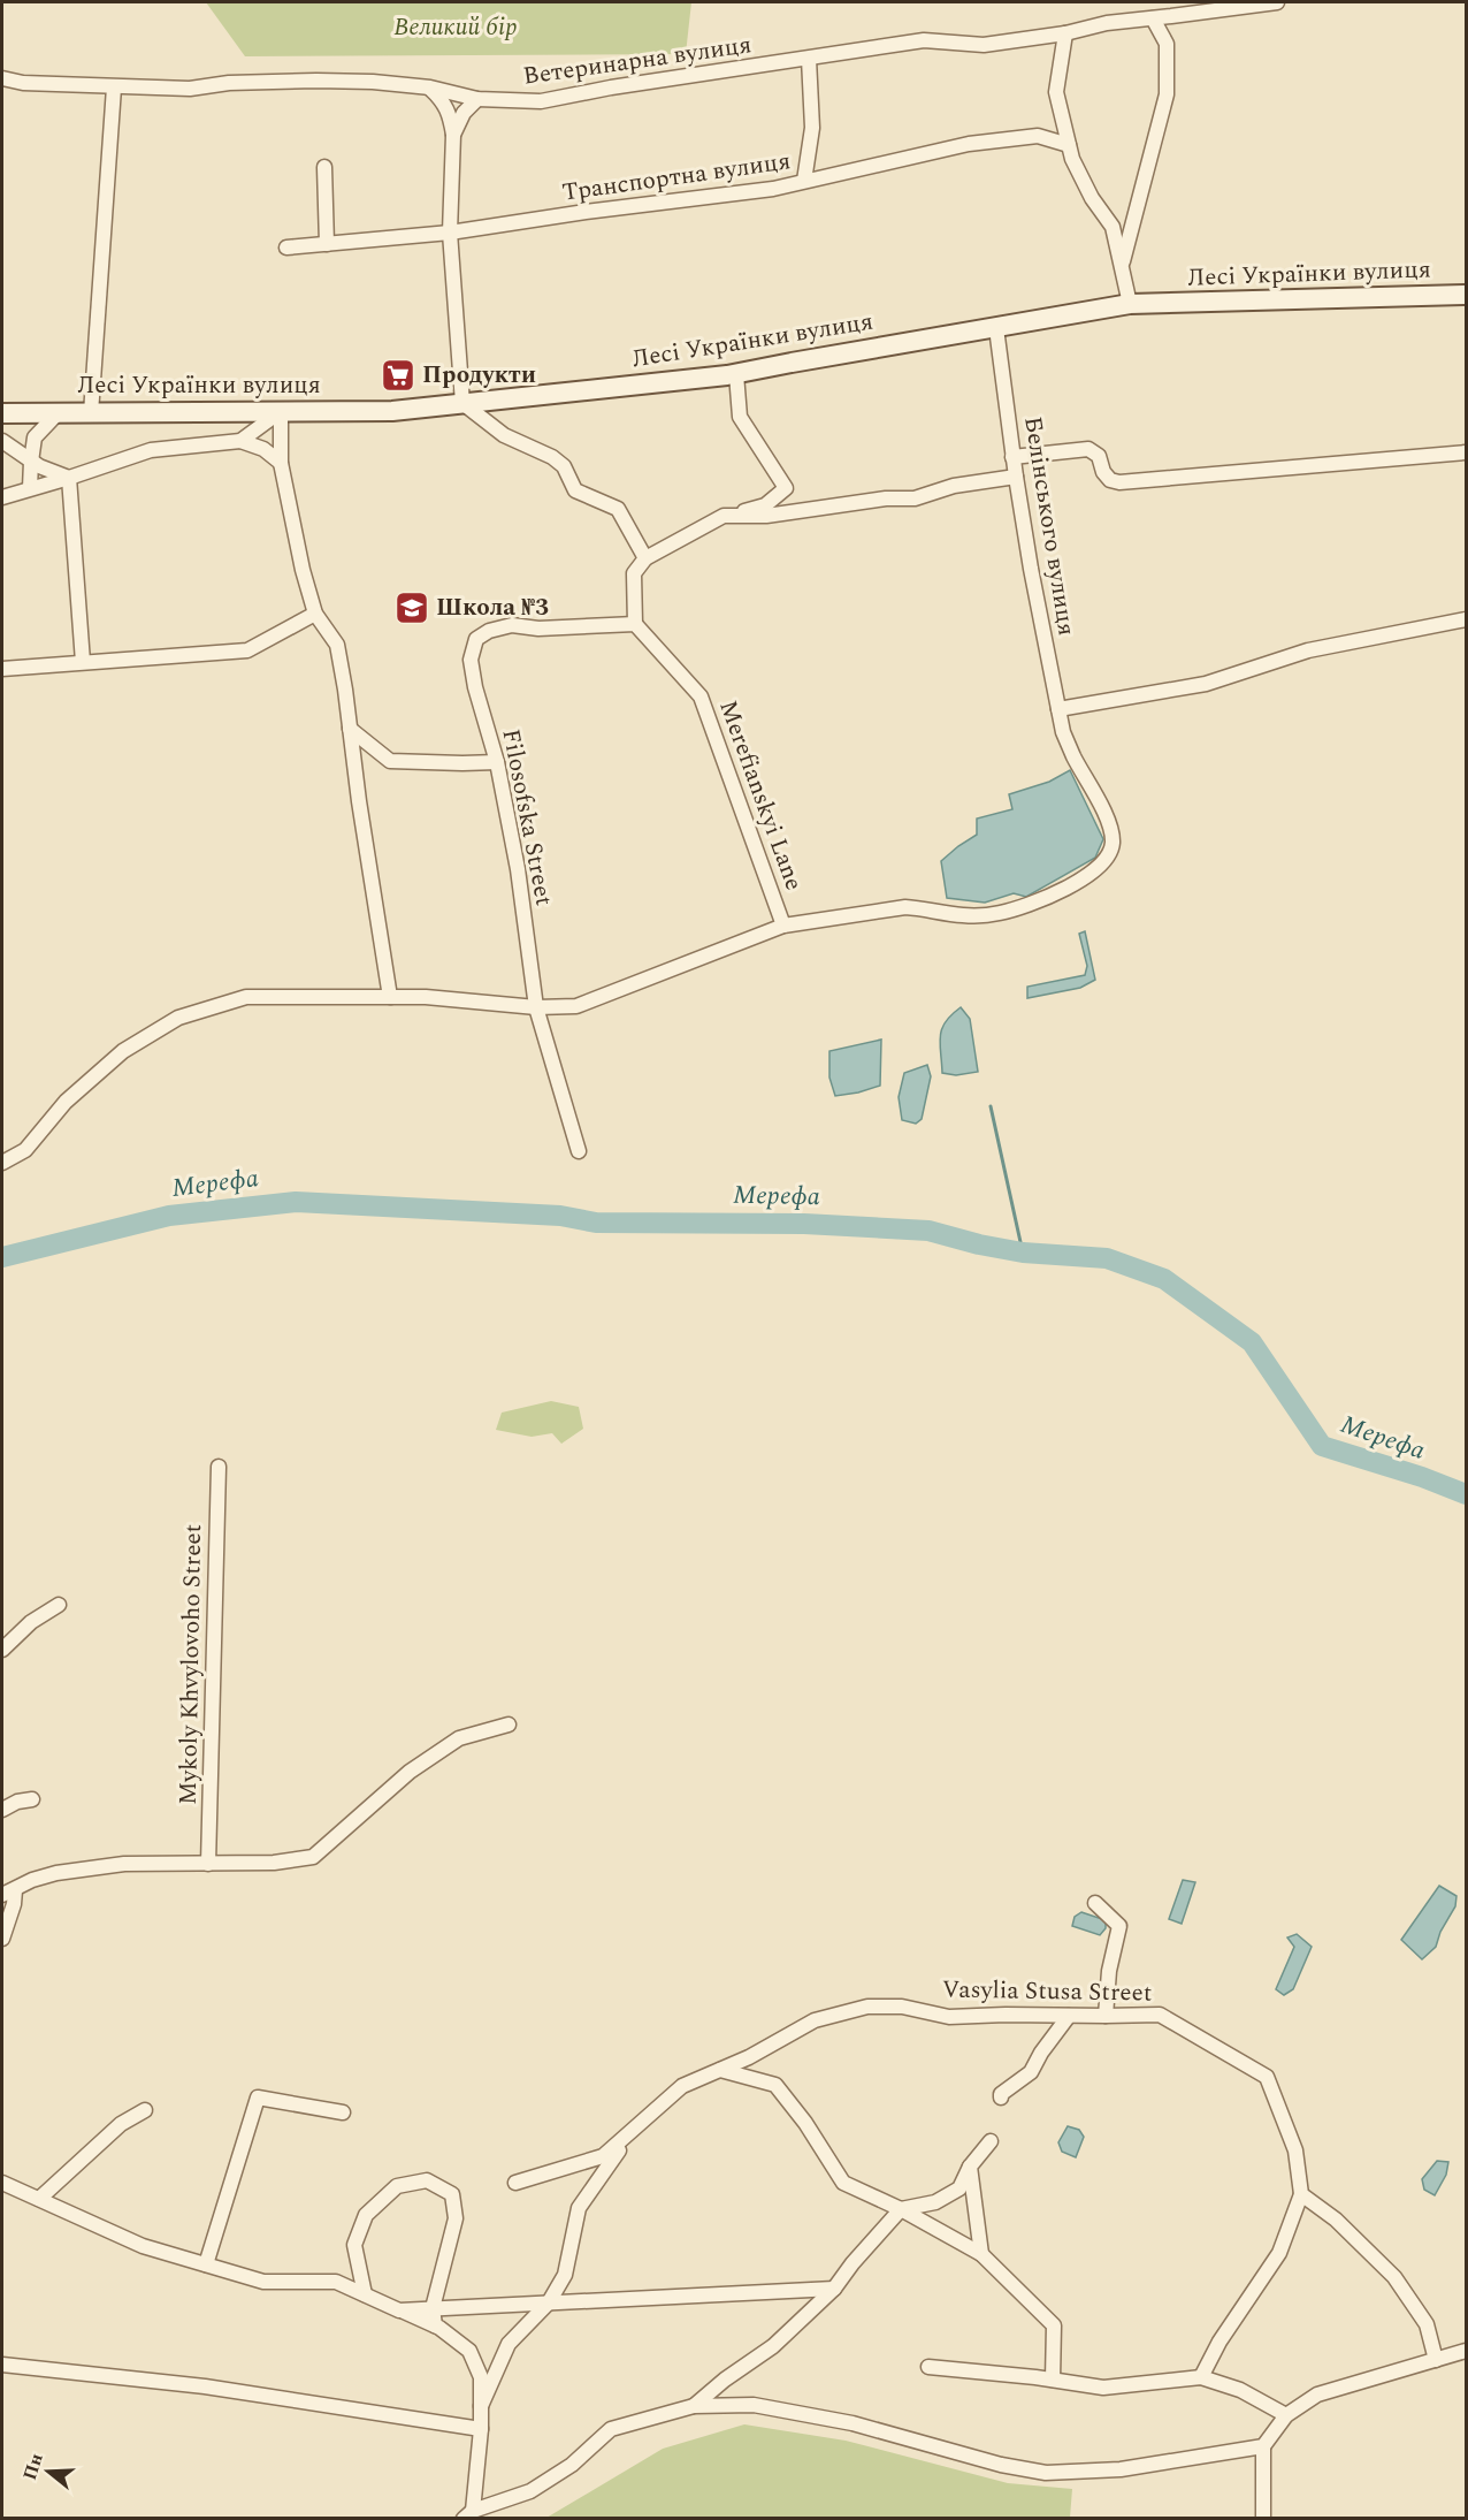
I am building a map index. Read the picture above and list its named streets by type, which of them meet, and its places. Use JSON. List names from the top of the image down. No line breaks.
{"streets":{"street":["Ветеринарна вулиця","Транспортна вулиця","Лесі Українки вулиця","Белінського вулиця","Merefianskyi Lane","Filosofska Street","Mykoly Khvylovoho Street","Vasylia Stusa Street"]},"crossings":[["Лесі Українки вулиця","Белінського вулиця"],["Белінського вулиця","Merefianskyi Lane"],["Белінського вулиця","Filosofska Street"],["Merefianskyi Lane","Filosofska Street"]],"water":["Мерефа"],"parks":["Великий бір"],"places":{"supermarket":["Продукти"],"school or university":["Школа №3"]},"north":"left"}
